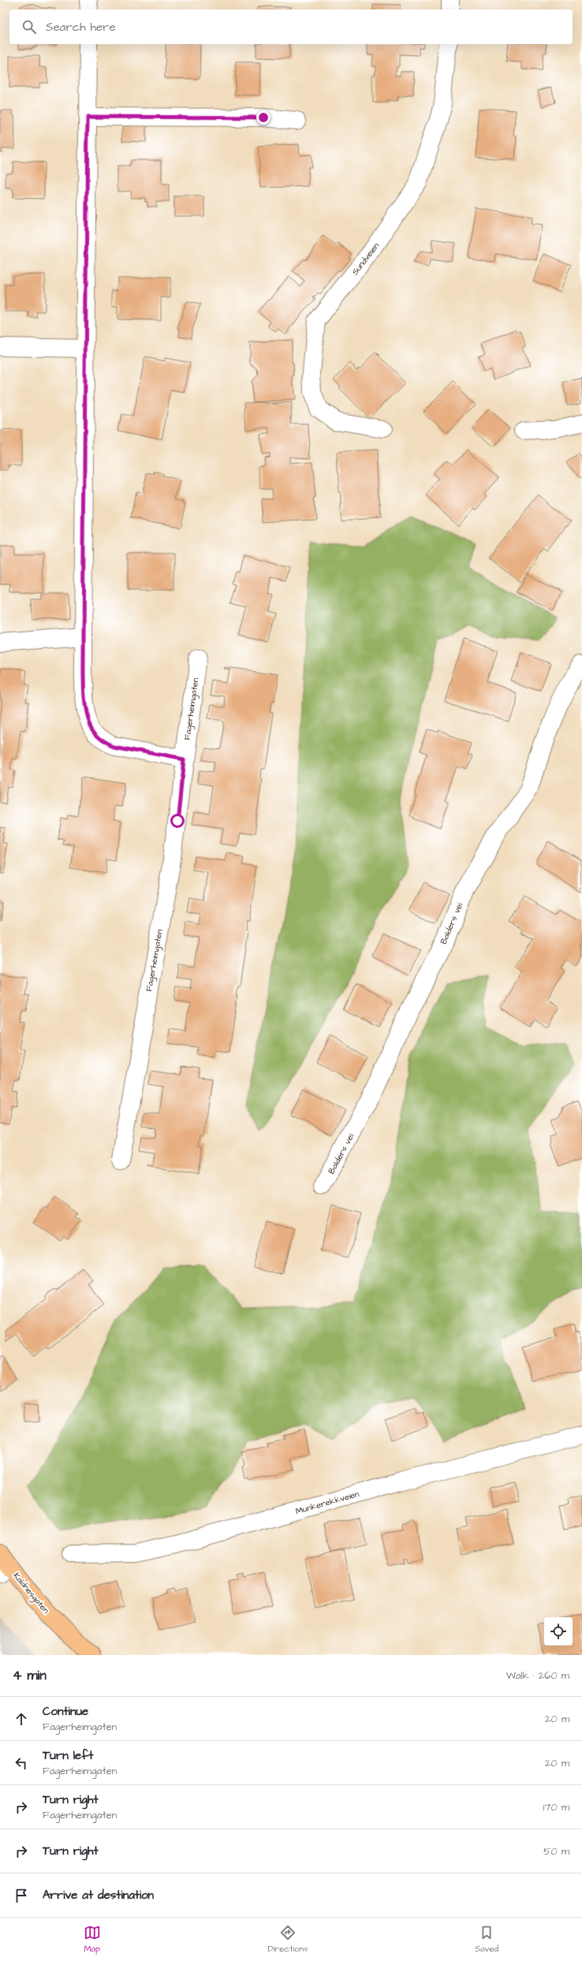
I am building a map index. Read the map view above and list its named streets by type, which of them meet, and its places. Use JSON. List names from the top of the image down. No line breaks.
{"streets":{"main road":["Kaldnesgaten"],"street":["Sundveien","Fagerheimgaten","Balders vei","Munkerekkveien"]},"page":{"search":"Search here","heading":["4 min","Walk · 260 m"],"list":[["Continue","Fagerheimgaten","20 m"],["Turn left","Fagerheimgaten","20 m"],["Turn right","Fagerheimgaten","170 m"],["Turn right","50 m"],"Arrive at destination"],"nav":["Map","Directions","Saved"]}}
